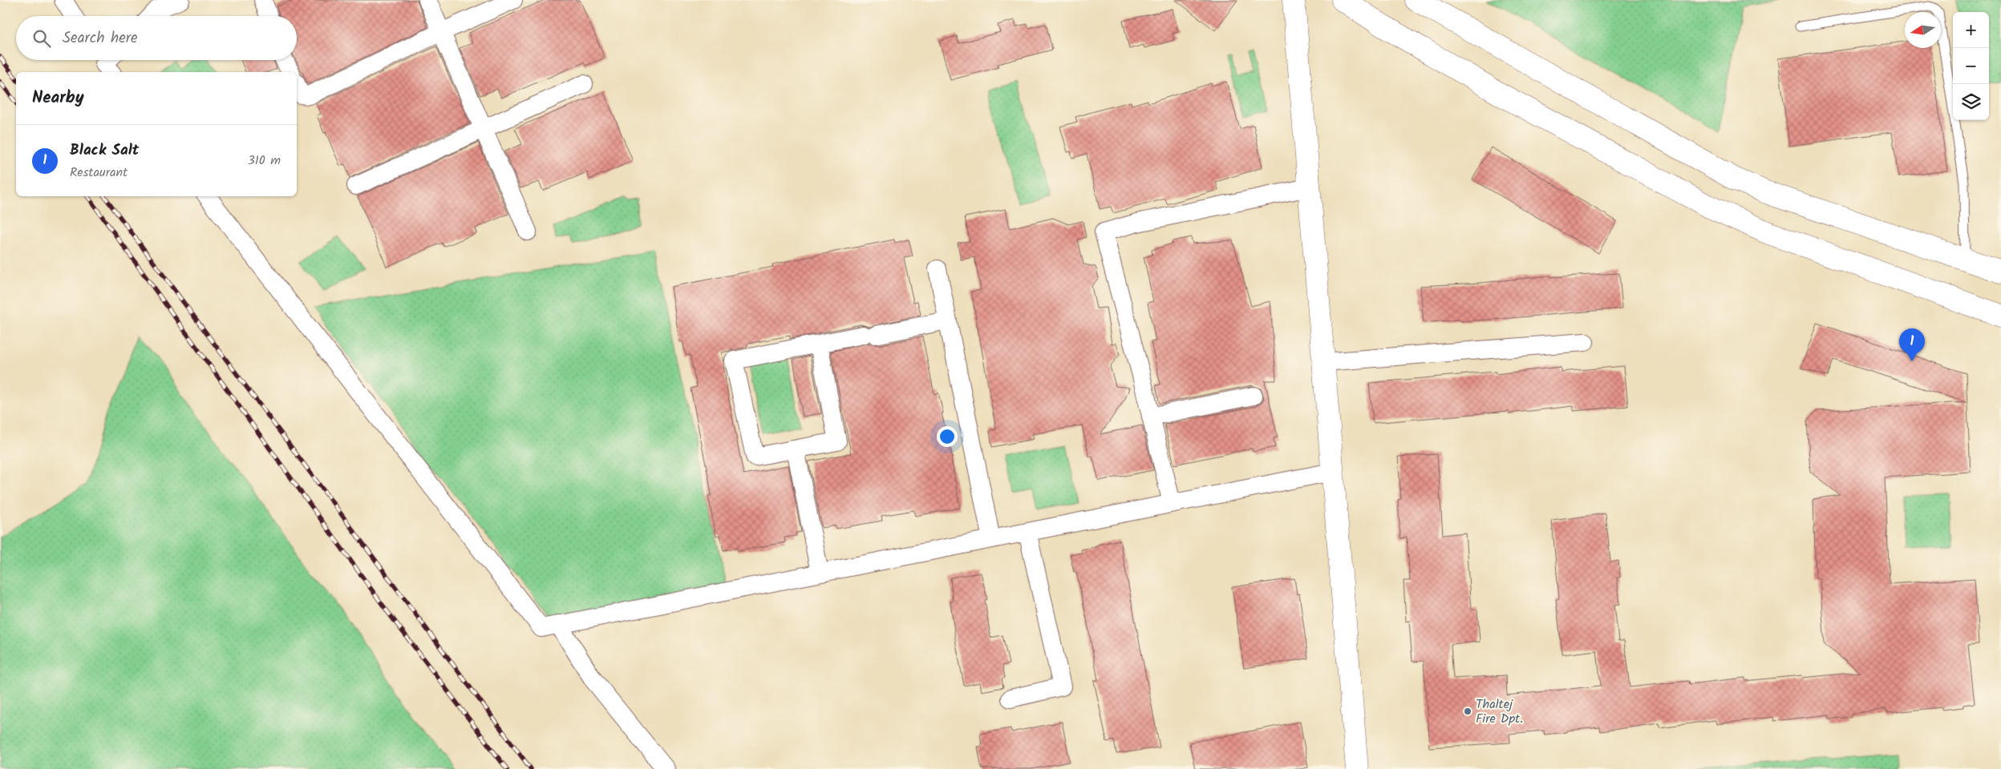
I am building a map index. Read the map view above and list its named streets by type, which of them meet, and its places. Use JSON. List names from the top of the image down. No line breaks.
{"places":["Thaltej Fire Dpt."],"north":"left","page":{"map_buttons":["+","−"],"search":"Search here","heading":"Nearby","list":[{"mark":"1","name":"Black Salt","note":"Restaurant","value":"310 m"}],"pins":"1"}}
